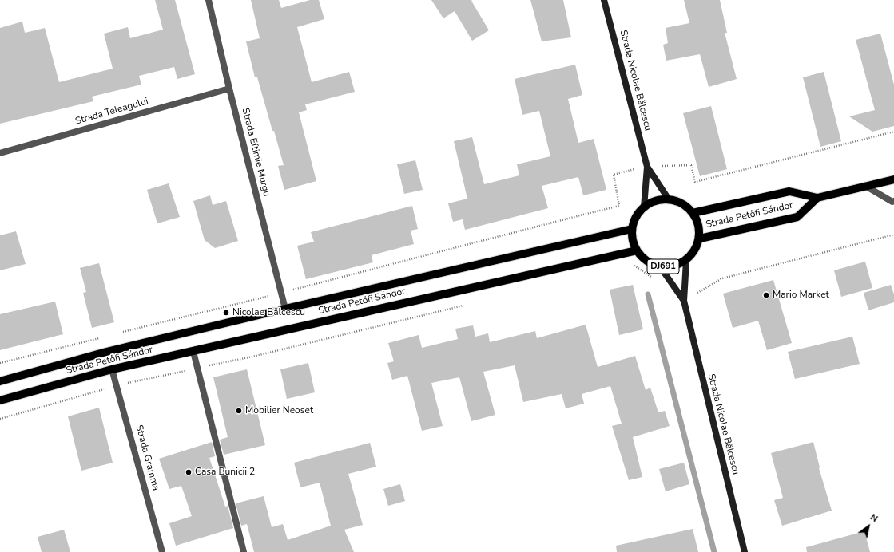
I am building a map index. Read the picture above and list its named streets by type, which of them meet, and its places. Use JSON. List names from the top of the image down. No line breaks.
{"streets":{"main road":["Strada Petőfi Sándor","DJ691"],"street":["Strada Nicolae Bălcescu","Strada Teleagului","Strada Eftimie Murgu","Strada Gramma"]},"crossings":[["Strada Nicolae Bălcescu","Strada Petőfi Sándor"],["Strada Nicolae Bălcescu","DJ691"],["Strada Teleagului","Strada Eftimie Murgu"],["Strada Eftimie Murgu","Strada Petőfi Sándor"],["Strada Petőfi Sándor","DJ691"],["Strada Petőfi Sándor","Strada Gramma"]],"places":["Mario Market","Nicolae Bălcescu","Mobilier Neoset","Casa Bunicii 2"],"north":"top right"}
